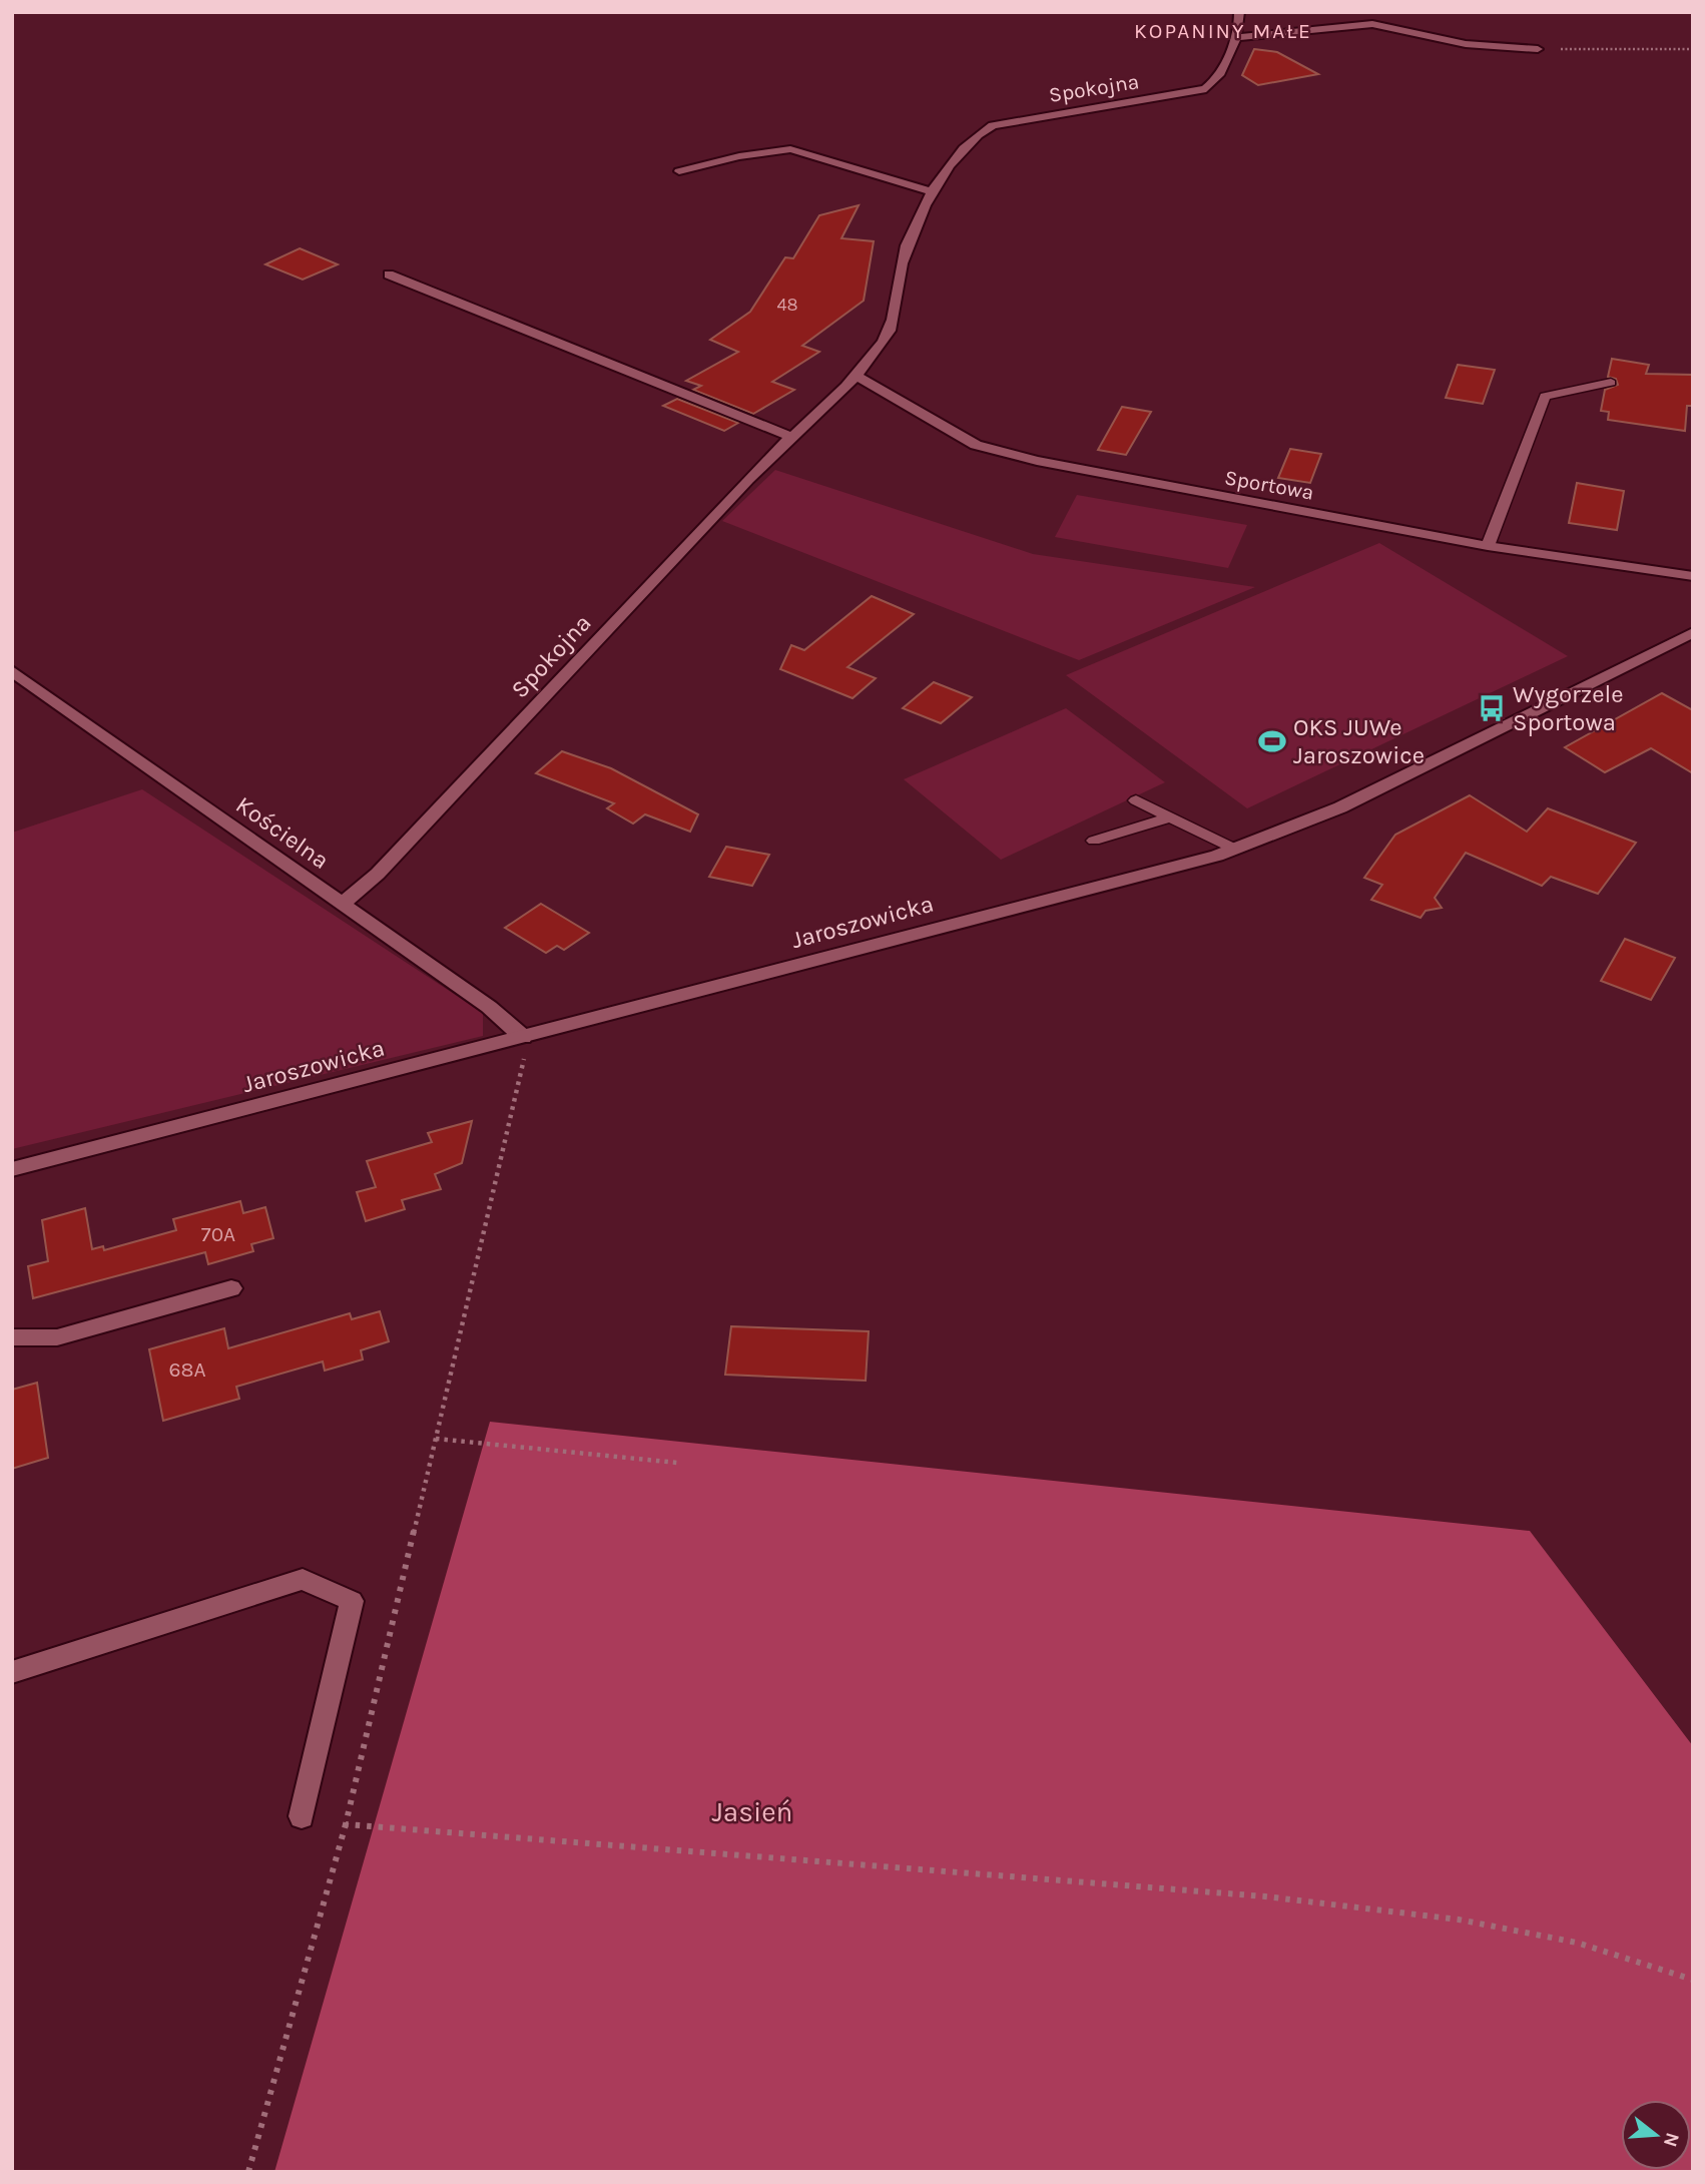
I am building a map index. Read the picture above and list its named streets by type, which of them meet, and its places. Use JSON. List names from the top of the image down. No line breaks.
{"streets":{"street":["Spokojna","Sportowa","Kościelna","Jaroszowicka"]},"crossings":[["Spokojna","Sportowa"],["Spokojna","Kościelna"],["Kościelna","Jaroszowicka"]],"districts":["KOPANINY MAŁE"],"parks":["Jasień"],"places":{"bus stop":["Wygorzele Sportowa"],"sports":["OKS JUWe Jaroszowice"]},"house_numbers":["48","70A","68A"],"north":"right"}
